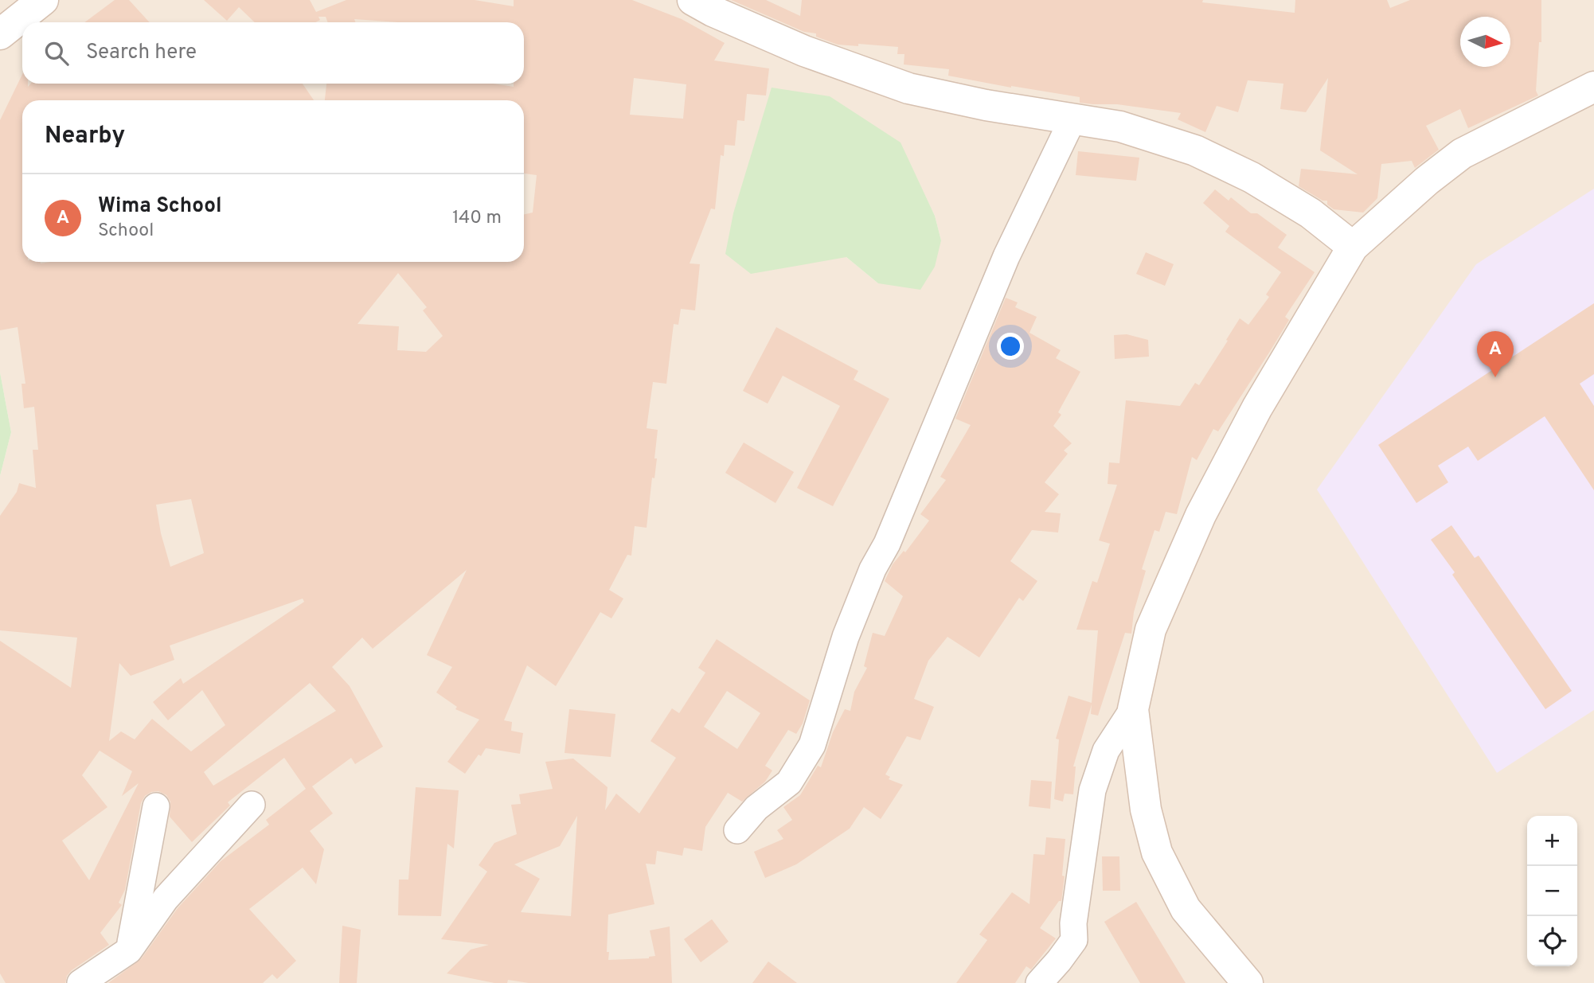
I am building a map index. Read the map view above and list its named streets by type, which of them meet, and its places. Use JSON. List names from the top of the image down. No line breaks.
{"north":"right","page":{"search":"Search here","heading":"Nearby","list":[{"mark":"A","name":"Wima School","note":"School","value":"140 m"}],"pins":"A","map_buttons":["+","−"]}}
